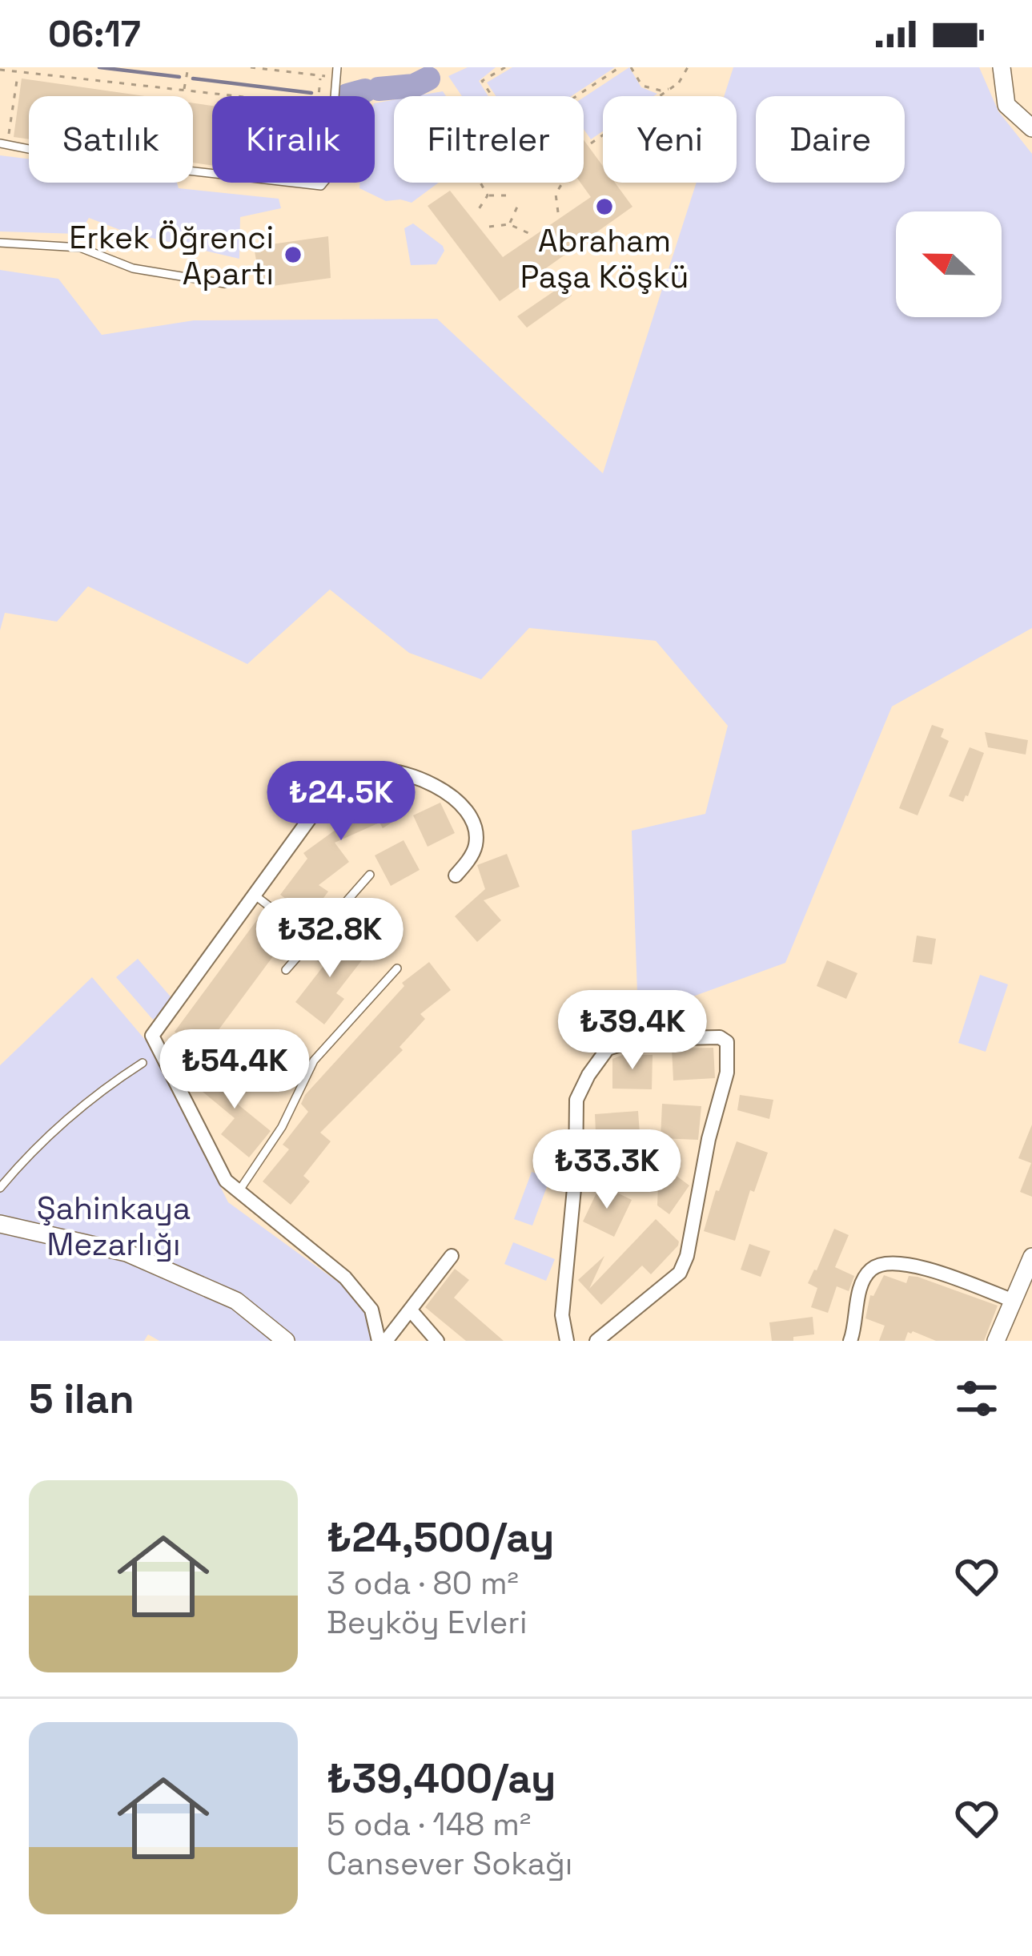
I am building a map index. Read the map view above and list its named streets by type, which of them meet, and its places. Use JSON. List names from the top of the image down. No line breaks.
{"parks":["Şahinkaya Mezarlığı"],"places":["Abraham Paşa Köşkü","Erkek Öğrenci Apartı"],"north":"left","page":{"status":"06:17","chip":["Satılık","Kiralık","Filtreler","Yeni","Daire"],"price":["₺24.5K","₺32.8K","₺39.4K","₺54.4K","₺33.3K"],"heading":"5 ilan","list":[{"name":"₺24,500/ay","note":"3 oda · 80 m² · Beyköy Evleri"},{"name":"₺39,400/ay","note":"5 oda · 148 m² · Cansever Sokağı"}]}}
